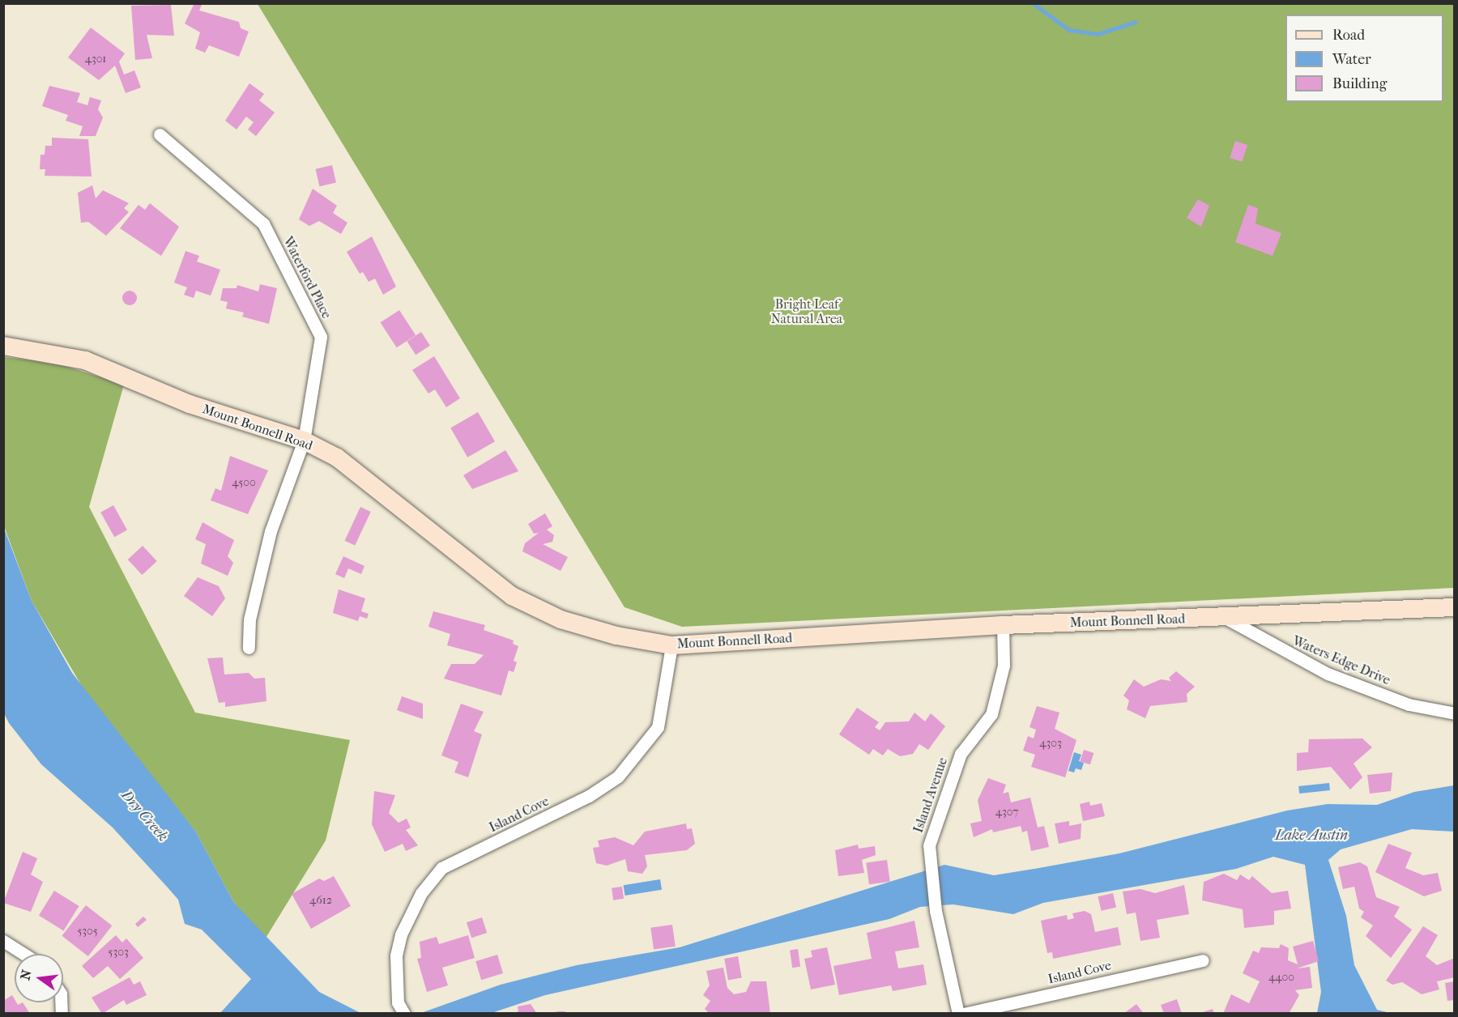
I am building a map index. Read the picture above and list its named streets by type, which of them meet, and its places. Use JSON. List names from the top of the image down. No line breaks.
{"streets":{"street":["Waterford Place","Mount Bonnell Road","Waters Edge Drive","Island Avenue","Island Cove"]},"crossings":[["Waterford Place","Mount Bonnell Road"],["Mount Bonnell Road","Waters Edge Drive"],["Mount Bonnell Road","Island Avenue"],["Mount Bonnell Road","Island Cove"]],"water":["Dry Creek","Lake Austin"],"parks":["Bright Leaf Natural Area"],"house_numbers":["4301","4500","4303","4307","4612","5305","5303","4400"],"legend":["Road","Water","Building"],"north":"left"}
